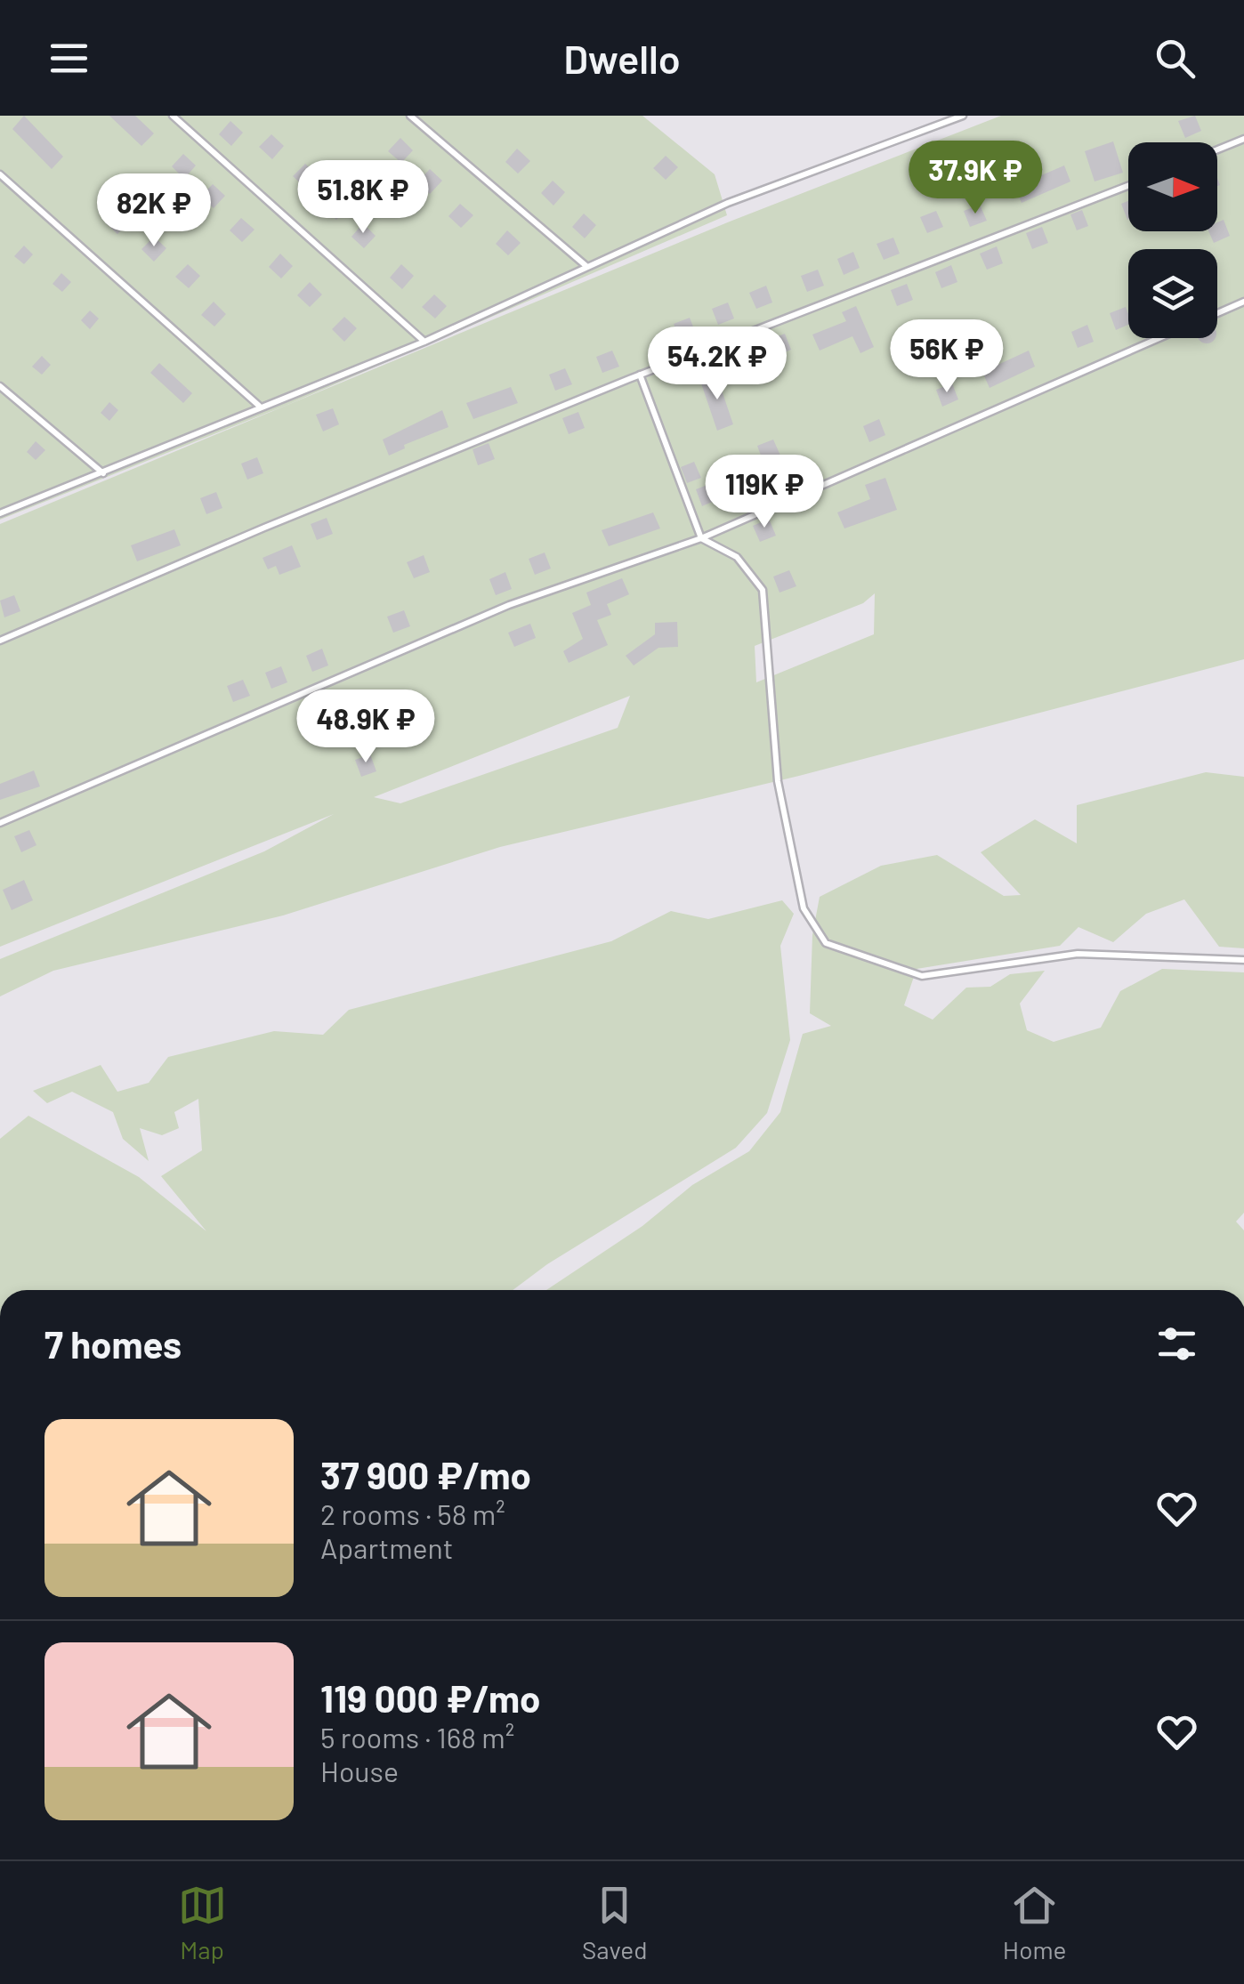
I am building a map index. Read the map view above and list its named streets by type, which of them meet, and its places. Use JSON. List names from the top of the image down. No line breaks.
{"north":"right","page":{"header":"Dwello","price":["37.9K ₽","51.8K ₽","82K ₽","56K ₽","54.2K ₽","119K ₽","48.9K ₽"],"heading":"7 homes","list":[{"name":"37 900 ₽/mo","note":"2 rooms · 58 m² · Apartment"},{"name":"119 000 ₽/mo","note":"5 rooms · 168 m² · House"}],"tabs":["Map","Saved","Home"]}}
